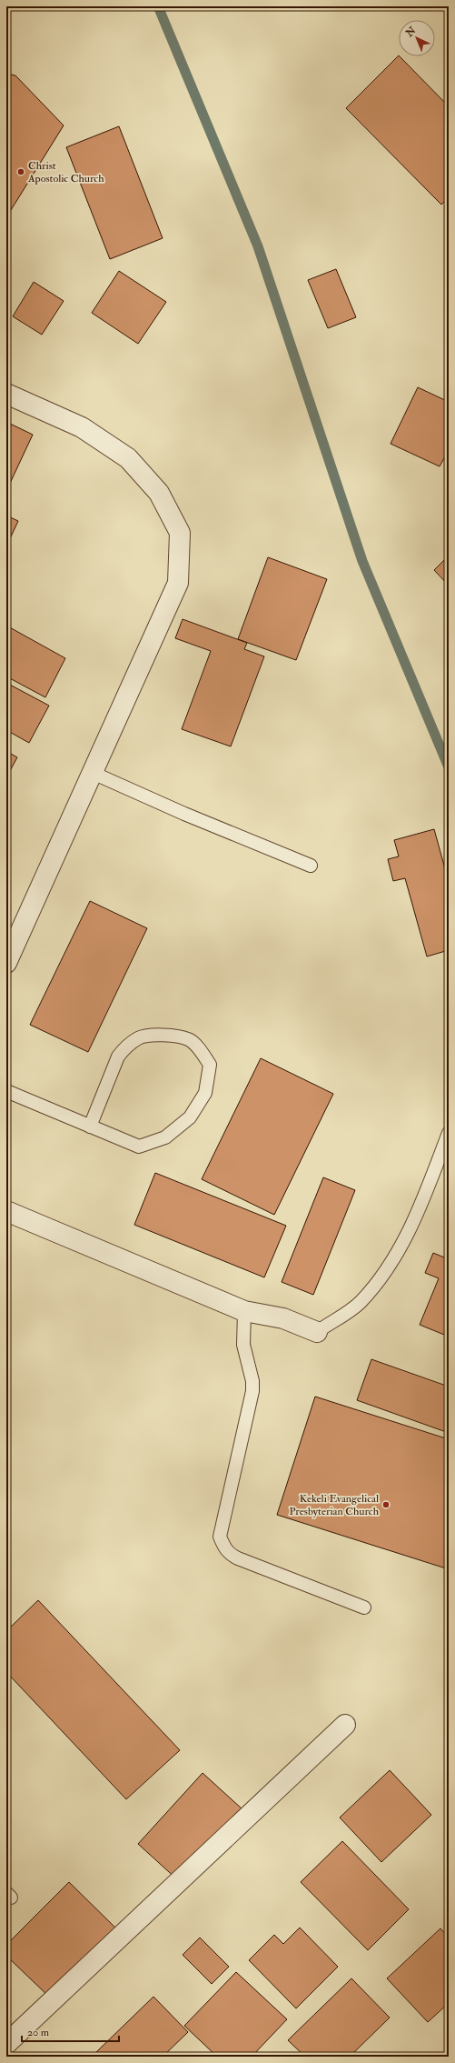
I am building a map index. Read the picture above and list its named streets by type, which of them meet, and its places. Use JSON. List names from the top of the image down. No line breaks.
{"places":["Christ Apostolic Church","Kekeli Evangelical Presbyterian Church"],"scale_bar":"20 m","north":"top left"}
